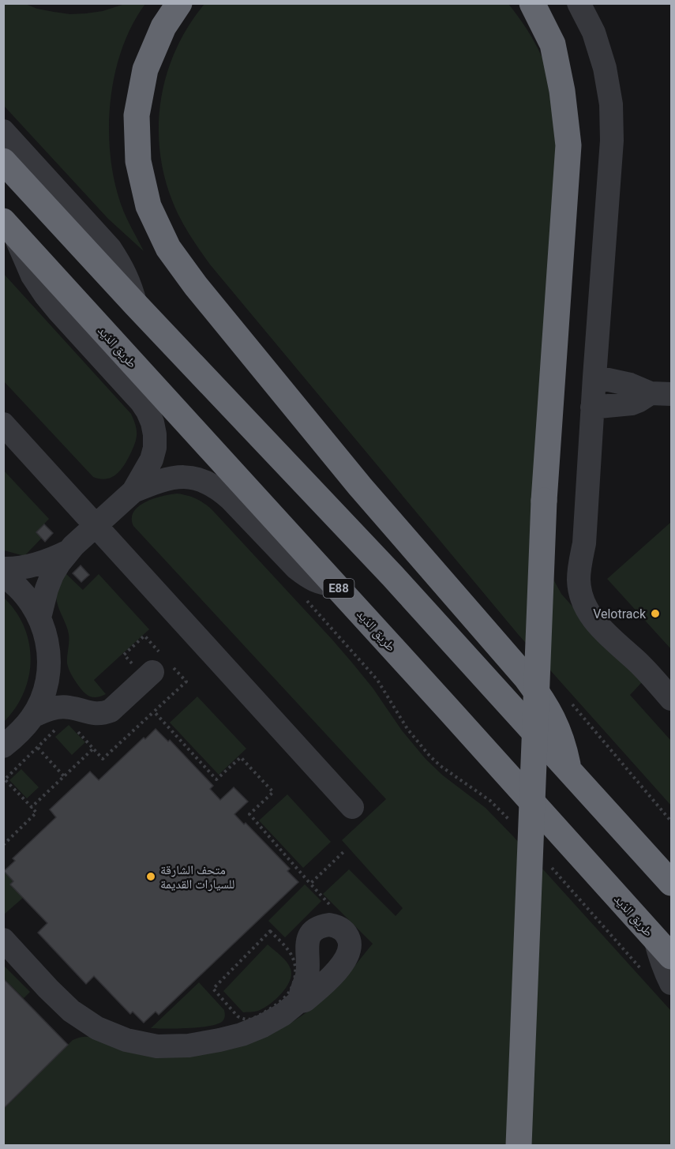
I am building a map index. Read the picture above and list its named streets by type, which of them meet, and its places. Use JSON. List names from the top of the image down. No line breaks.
{"streets":{"highway":["طريق الذيد","E88"]},"places":["Velotrack","متحف الشارقة للسيارات القديمة"]}
